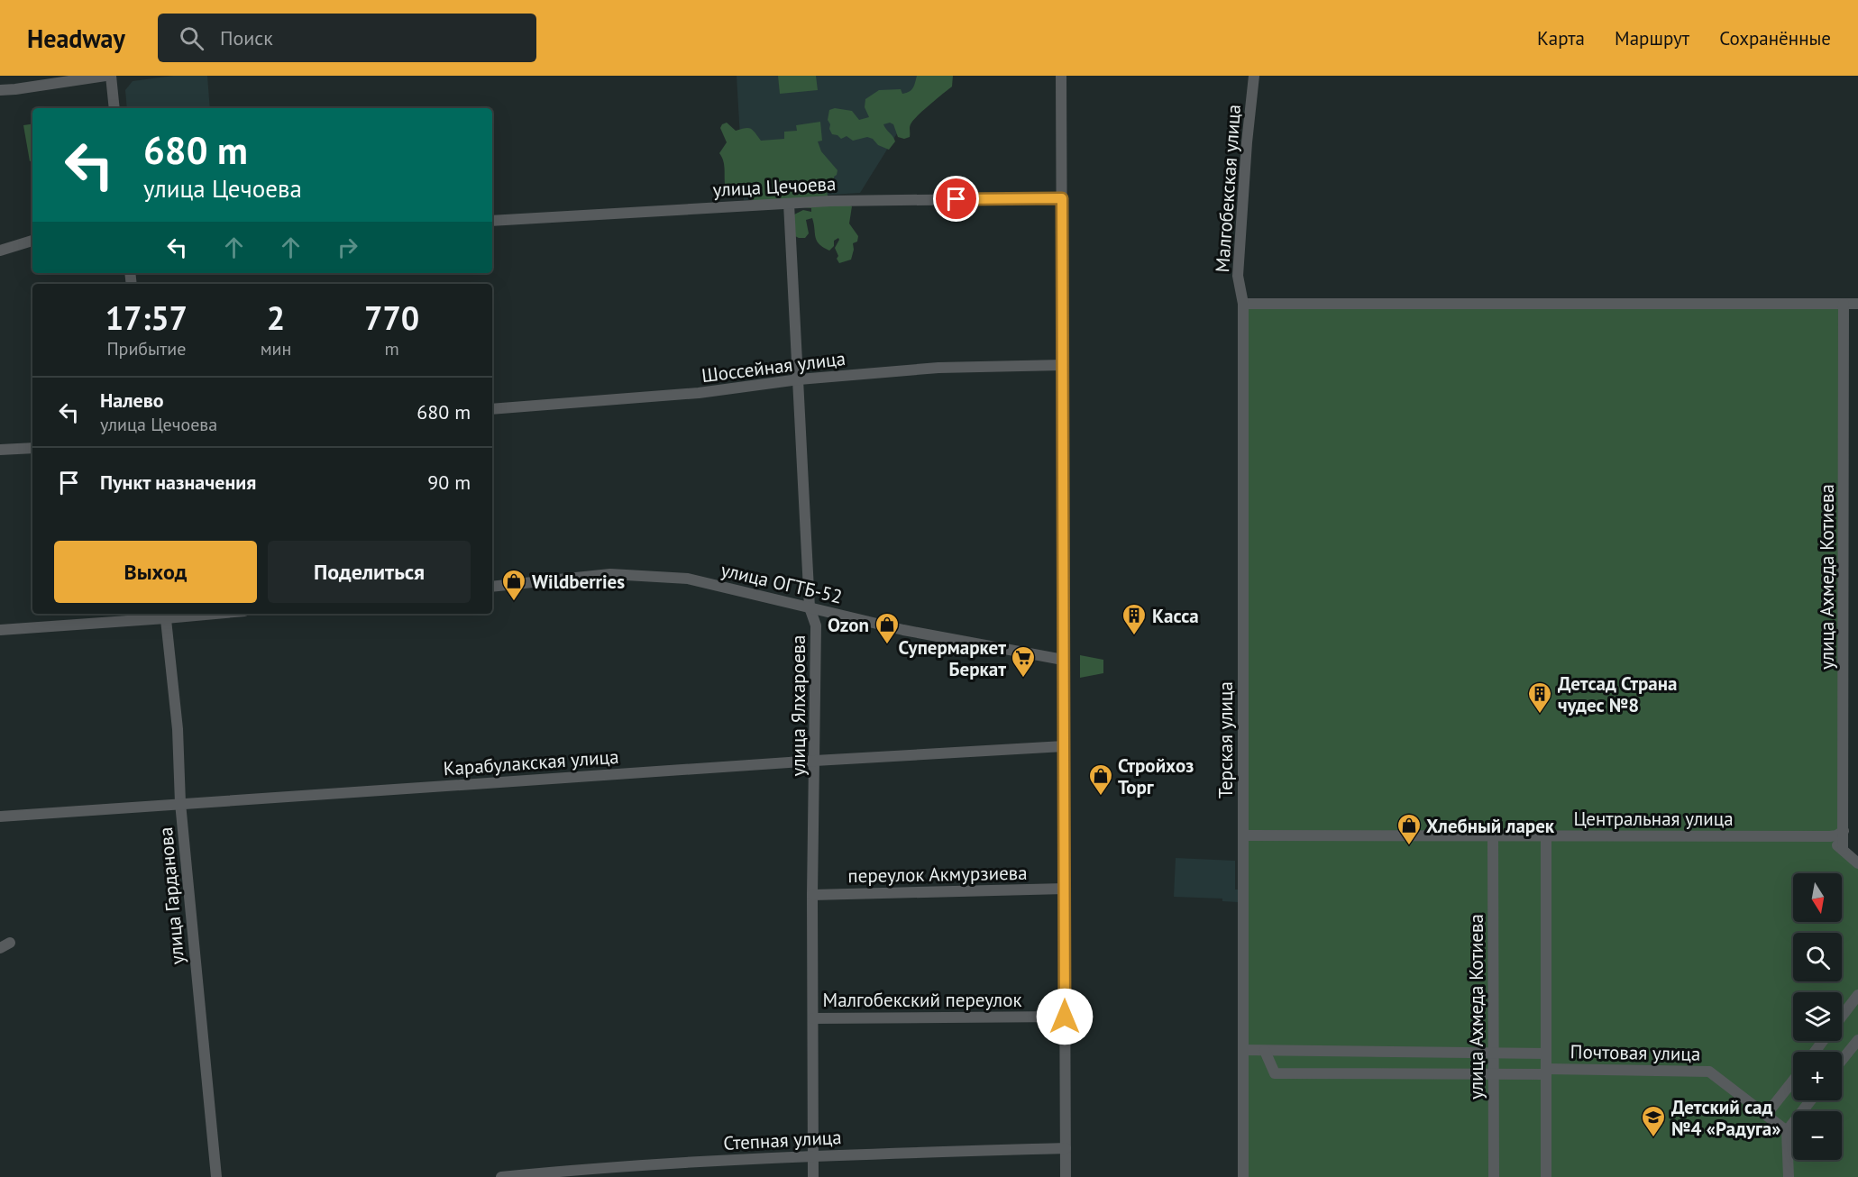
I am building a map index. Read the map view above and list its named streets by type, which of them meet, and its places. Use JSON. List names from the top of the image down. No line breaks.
{"streets":{"street":["улица Цечоева","Малгобекская улица","Шоссейная улица","улица Ахмеда Котиева","улица ОГТБ-52","улица Ялхароева","Терская улица","Карабулакская улица","Центральная улица","переулок Акмурзиева","улица Гарданова","Малгобекский переулок","Почтовая улица","Степная улица"]},"crossings":[["улица Цечоева","улица Ялхароева"],["Малгобекская улица","Терская улица"],["Шоссейная улица","улица Ялхароева"],["улица Ахмеда Котиева","Центральная улица"],["улица Ахмеда Котиева","Почтовая улица"],["улица ОГТБ-52","улица Ялхароева"],["улица Ялхароева","Карабулакская улица"],["улица Ялхароева","переулок Акмурзиева"],["улица Ялхароева","Малгобекский переулок"],["улица Ялхароева","Степная улица"],["Терская улица","Центральная улица"],["Карабулакская улица","улица Гарданова"]],"places":{"shop":["Wildberries","Ozon","Стройхоз Торг","Хлебный ларек"],"building":["Касса","Детсад Страна чудес №8"],"supermarket":["Супермаркет Беркат"],"school or university":["Детский сад №4 «Радуга»"]},"north":"bottom","page":{"header":"Headway","search":"Поиск","nav":["Карта","Маршрут","Сохранённые"],"turn":["680 m","улица Цечоева"],"eta":["17:57","Прибытие","2","мин","770","m"],"list":[{"name":"Налево","note":"улица Цечоева","value":"680 m"},{"name":"Пункт назначения","value":"90 m"}],"buttons":["Выход","Поделиться"],"map_buttons":["+","−"]}}
